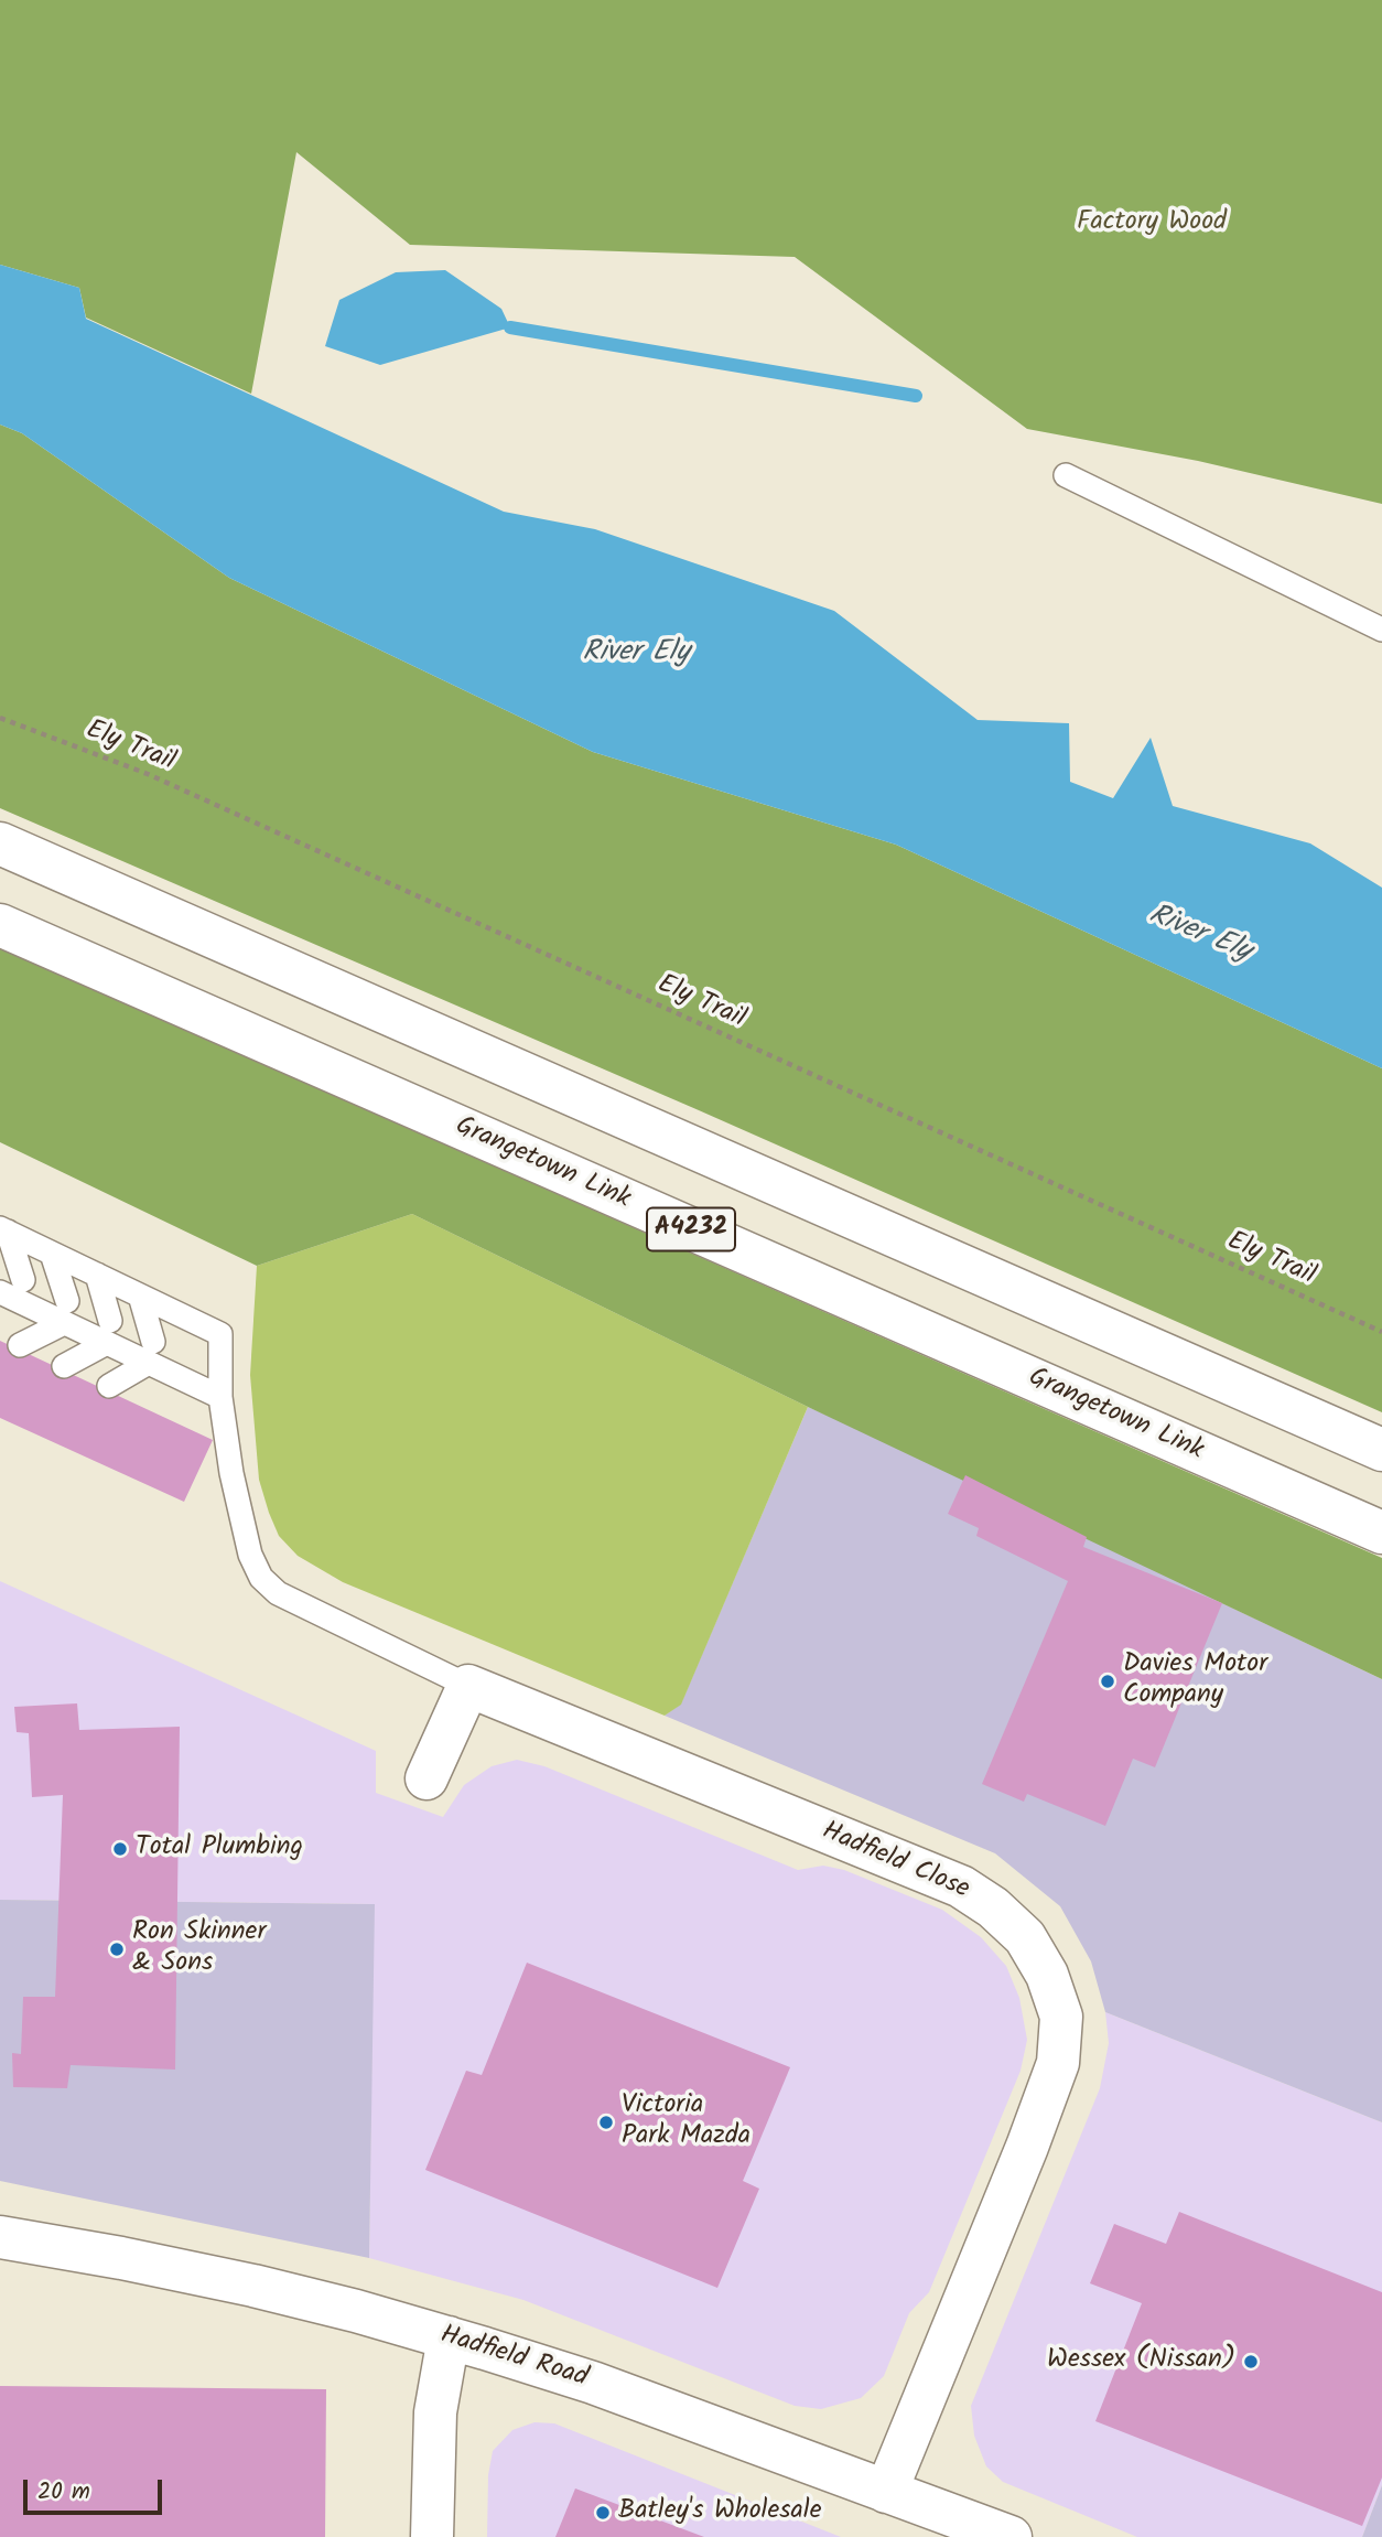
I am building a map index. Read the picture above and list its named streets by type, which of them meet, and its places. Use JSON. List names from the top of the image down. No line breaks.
{"streets":{"main road":["Grangetown Link","A4232","Hadfield Close","Hadfield Road"],"path":["Ely Trail"]},"crossings":[["Hadfield Close","Hadfield Road"]],"water":["River Ely"],"parks":["Factory Wood"],"places":["Davies Motor Company","Total Plumbing","Ron Skinner & Sons","Victoria Park Mazda","Wessex (Nissan)","Batley's Wholesale"],"scale_bar":"20 m"}
